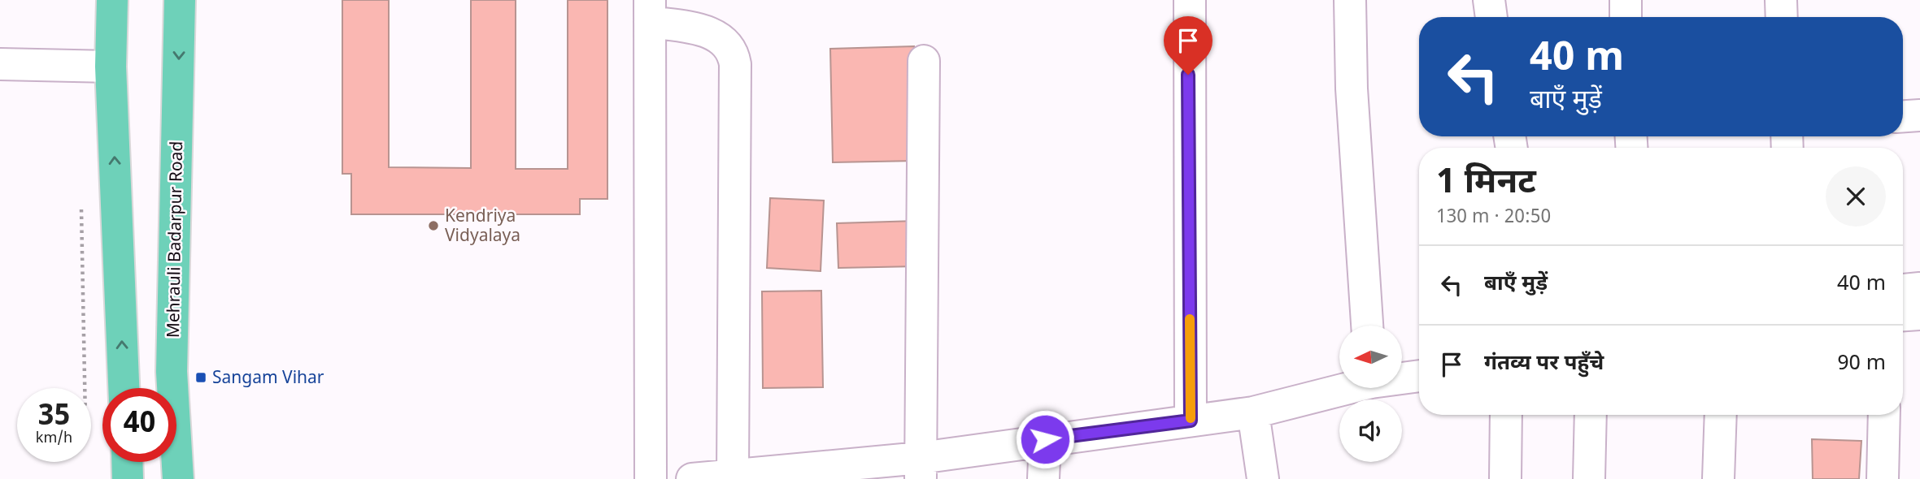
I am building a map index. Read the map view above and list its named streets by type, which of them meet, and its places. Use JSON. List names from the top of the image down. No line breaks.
{"streets":{"main road":["Mehrauli Badarpur Road"]},"places":{"other":["Kendriya Vidyalaya"],"transit":["Sangam Vihar"]},"north":"left","page":{"turn":["40 m","बाएँ मुड़ें"],"heading":["1 मिनट","130 m · 20:50"],"list":[{"name":"बाएँ मुड़ें","value":"40 m"},{"name":"गंतव्य पर पहुँचे","value":"90 m"}],"speed":"35 km/h","limit":"40"}}
